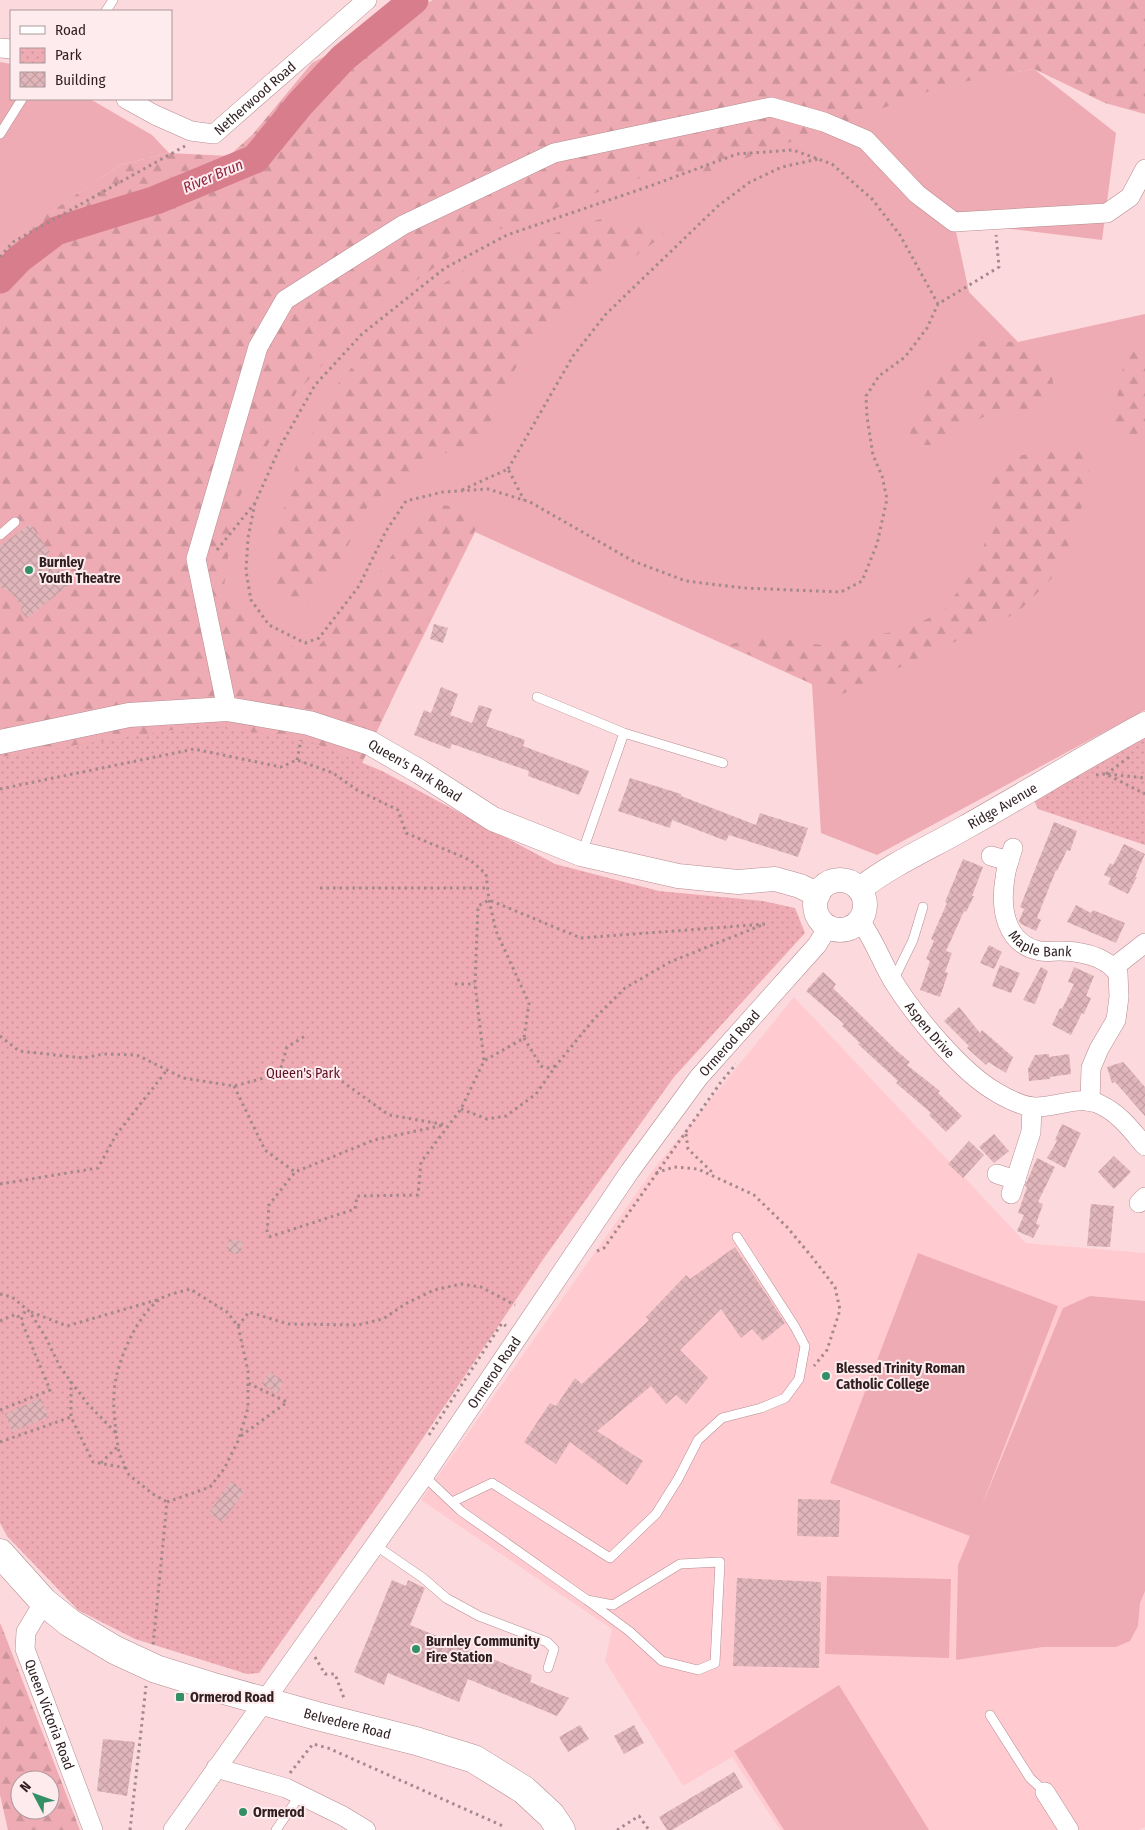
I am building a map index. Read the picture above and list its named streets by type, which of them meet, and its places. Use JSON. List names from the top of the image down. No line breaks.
{"streets":{"highway":["Belvedere Road"],"street":["Netherwood Road","Queen's Park Road","Ridge Avenue","Maple Bank","Aspen Drive","Ormerod Road","Queen Victoria Road"]},"crossings":[["Queen's Park Road","Ridge Avenue"],["Queen's Park Road","Aspen Drive"],["Queen's Park Road","Ormerod Road"],["Ridge Avenue","Aspen Drive"],["Ridge Avenue","Ormerod Road"],["Aspen Drive","Ormerod Road"],["Ormerod Road","Belvedere Road"],["Queen Victoria Road","Belvedere Road"]],"water":["River Brun"],"parks":["Queen's Park"],"places":{"other":["Burnley Youth Theatre","Blessed Trinity Roman Catholic College","Burnley Community Fire Station","Ormerod"],"transit":["Ormerod Road"]},"legend":["Road","Park","Building"],"north":"top left"}
